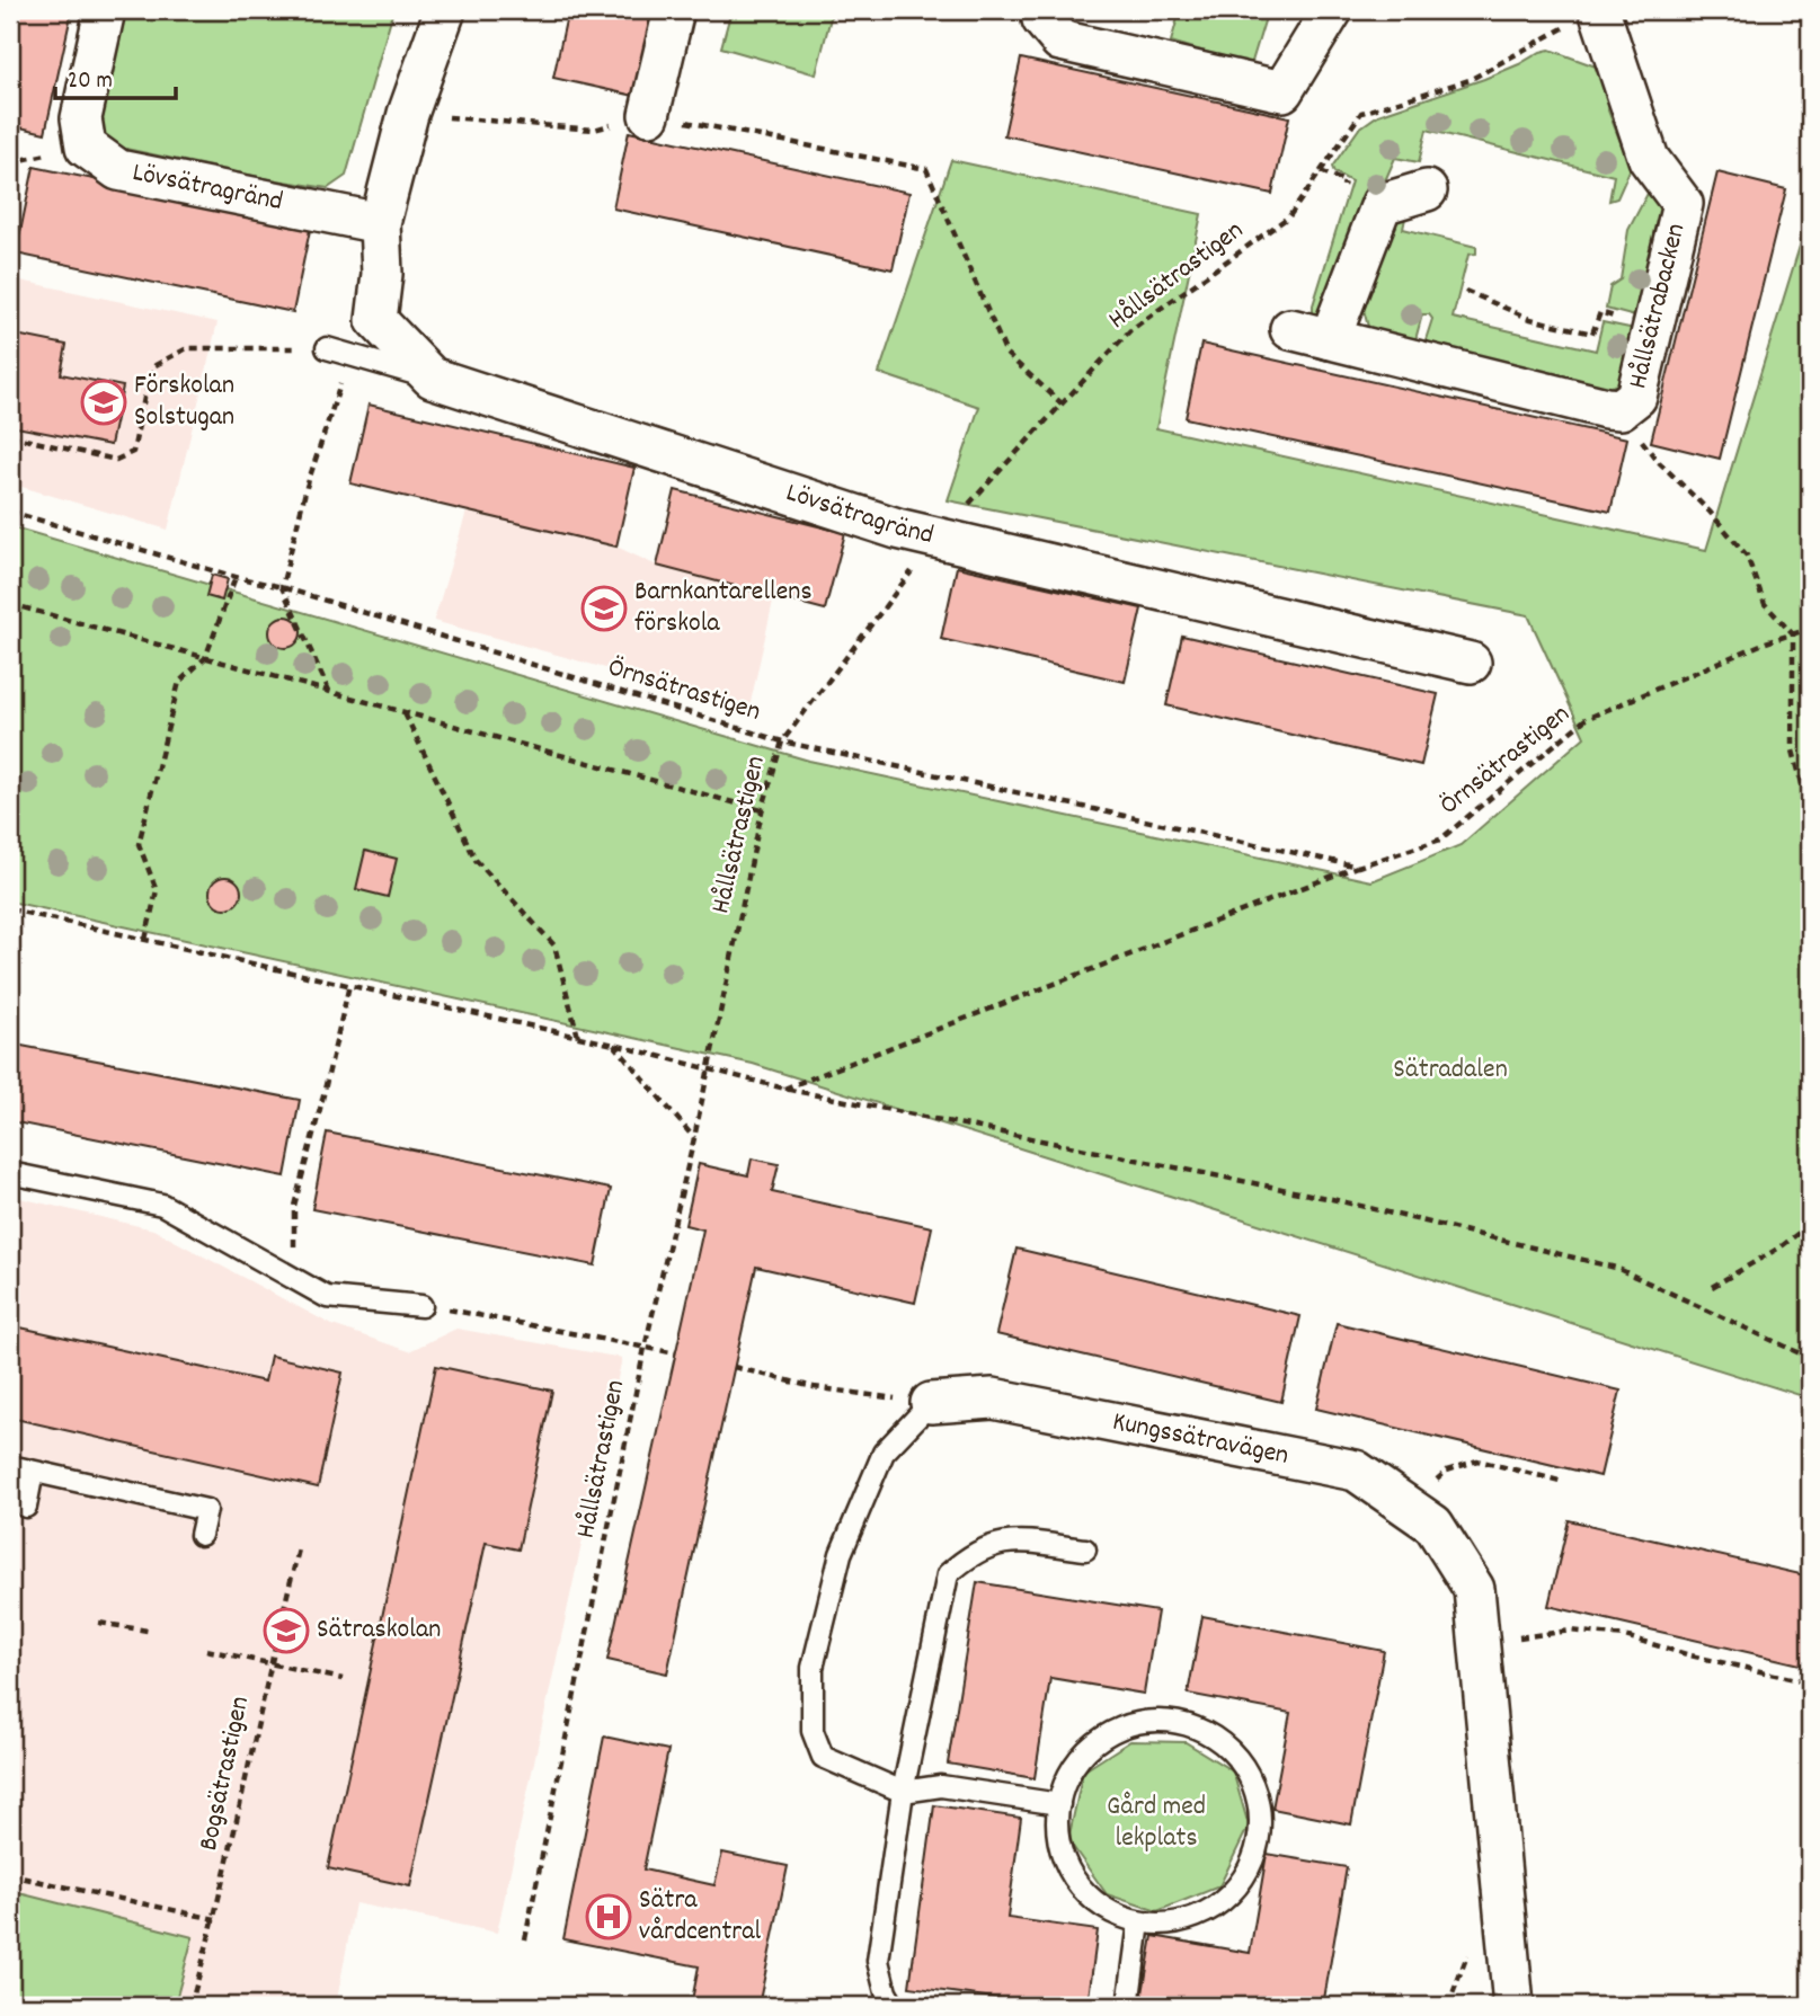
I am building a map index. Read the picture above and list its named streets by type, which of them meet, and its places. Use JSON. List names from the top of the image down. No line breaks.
{"streets":{"street":["Lövsätragränd","Hållsätrabacken","Kungssätravägen"],"path":["Hållsätrastigen","Örnsätrastigen","Bogsätrastigen"]},"crossings":[["Lövsätragränd","Hållsätrastigen"],["Hållsätrastigen","Hållsätrabacken"],["Hållsätrastigen","Örnsätrastigen"]],"parks":["Sätradalen","Gård med lekplats"],"places":{"school or university":["Förskolan Solstugan","Barnkantarellens förskola","Sätraskolan"],"hospital":["Sätra vårdcentral"]},"scale_bar":"20 m"}
